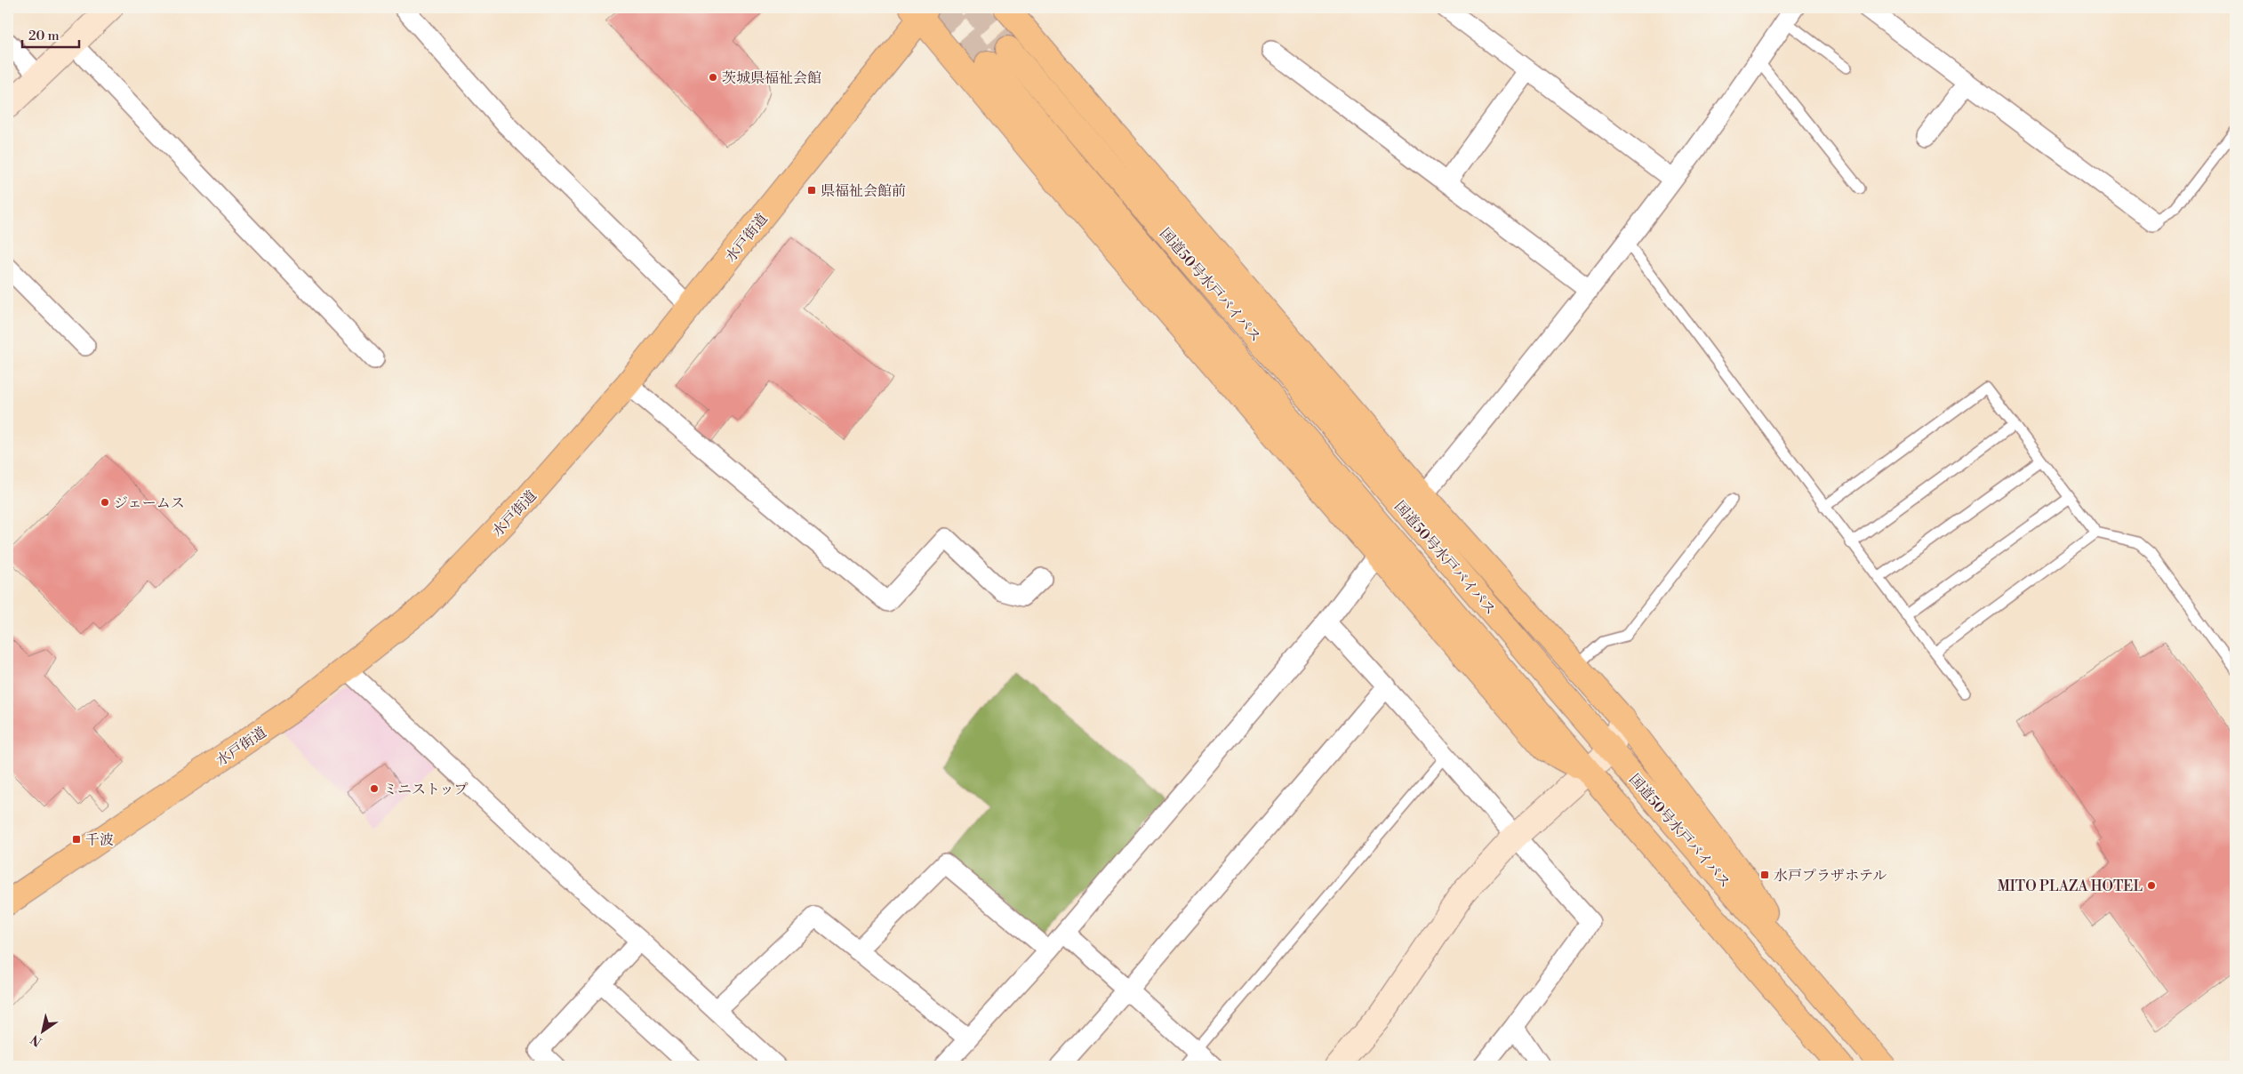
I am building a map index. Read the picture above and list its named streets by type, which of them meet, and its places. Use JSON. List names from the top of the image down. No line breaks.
{"streets":{"main road":["水戸街道","国道50号水戸バイパス"]},"places":{"other":["茨城県福祉会館","ジェームス","ミニストップ","MITO PLAZA HOTEL"],"transit":["県福祉会館前","千波","水戸プラザホテル"]},"scale_bar":"20 m","north":"bottom left"}
